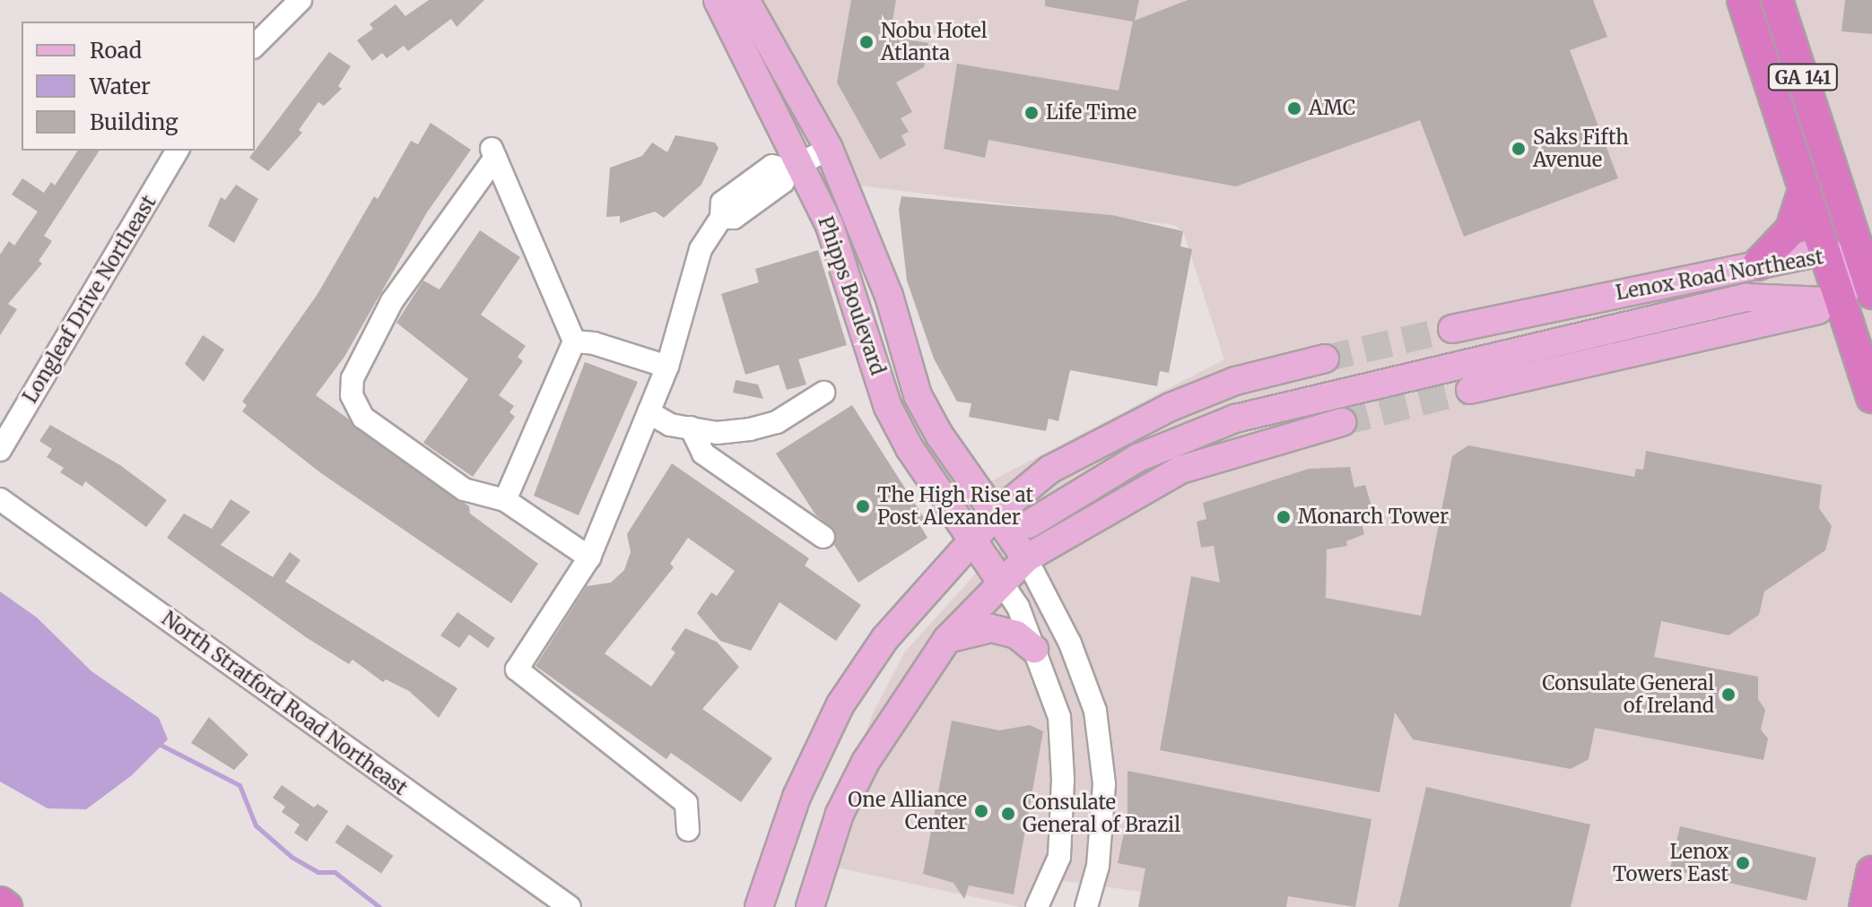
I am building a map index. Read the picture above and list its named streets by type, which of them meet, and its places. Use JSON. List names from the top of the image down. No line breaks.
{"streets":{"highway":["GA 141"],"main road":["Lenox Road Northeast","Phipps Boulevard"],"street":["Longleaf Drive Northeast","North Stratford Road Northeast"]},"crossings":[["GA 141","Lenox Road Northeast"]],"places":["Nobu Hotel Atlanta","AMC","Life Time","Saks Fifth Avenue","The High Rise at Post Alexander","Monarch Tower","Consulate General of Ireland","One Alliance Center","Consulate General of Brazil","Lenox Towers East"],"legend":["Road","Water","Building"]}
